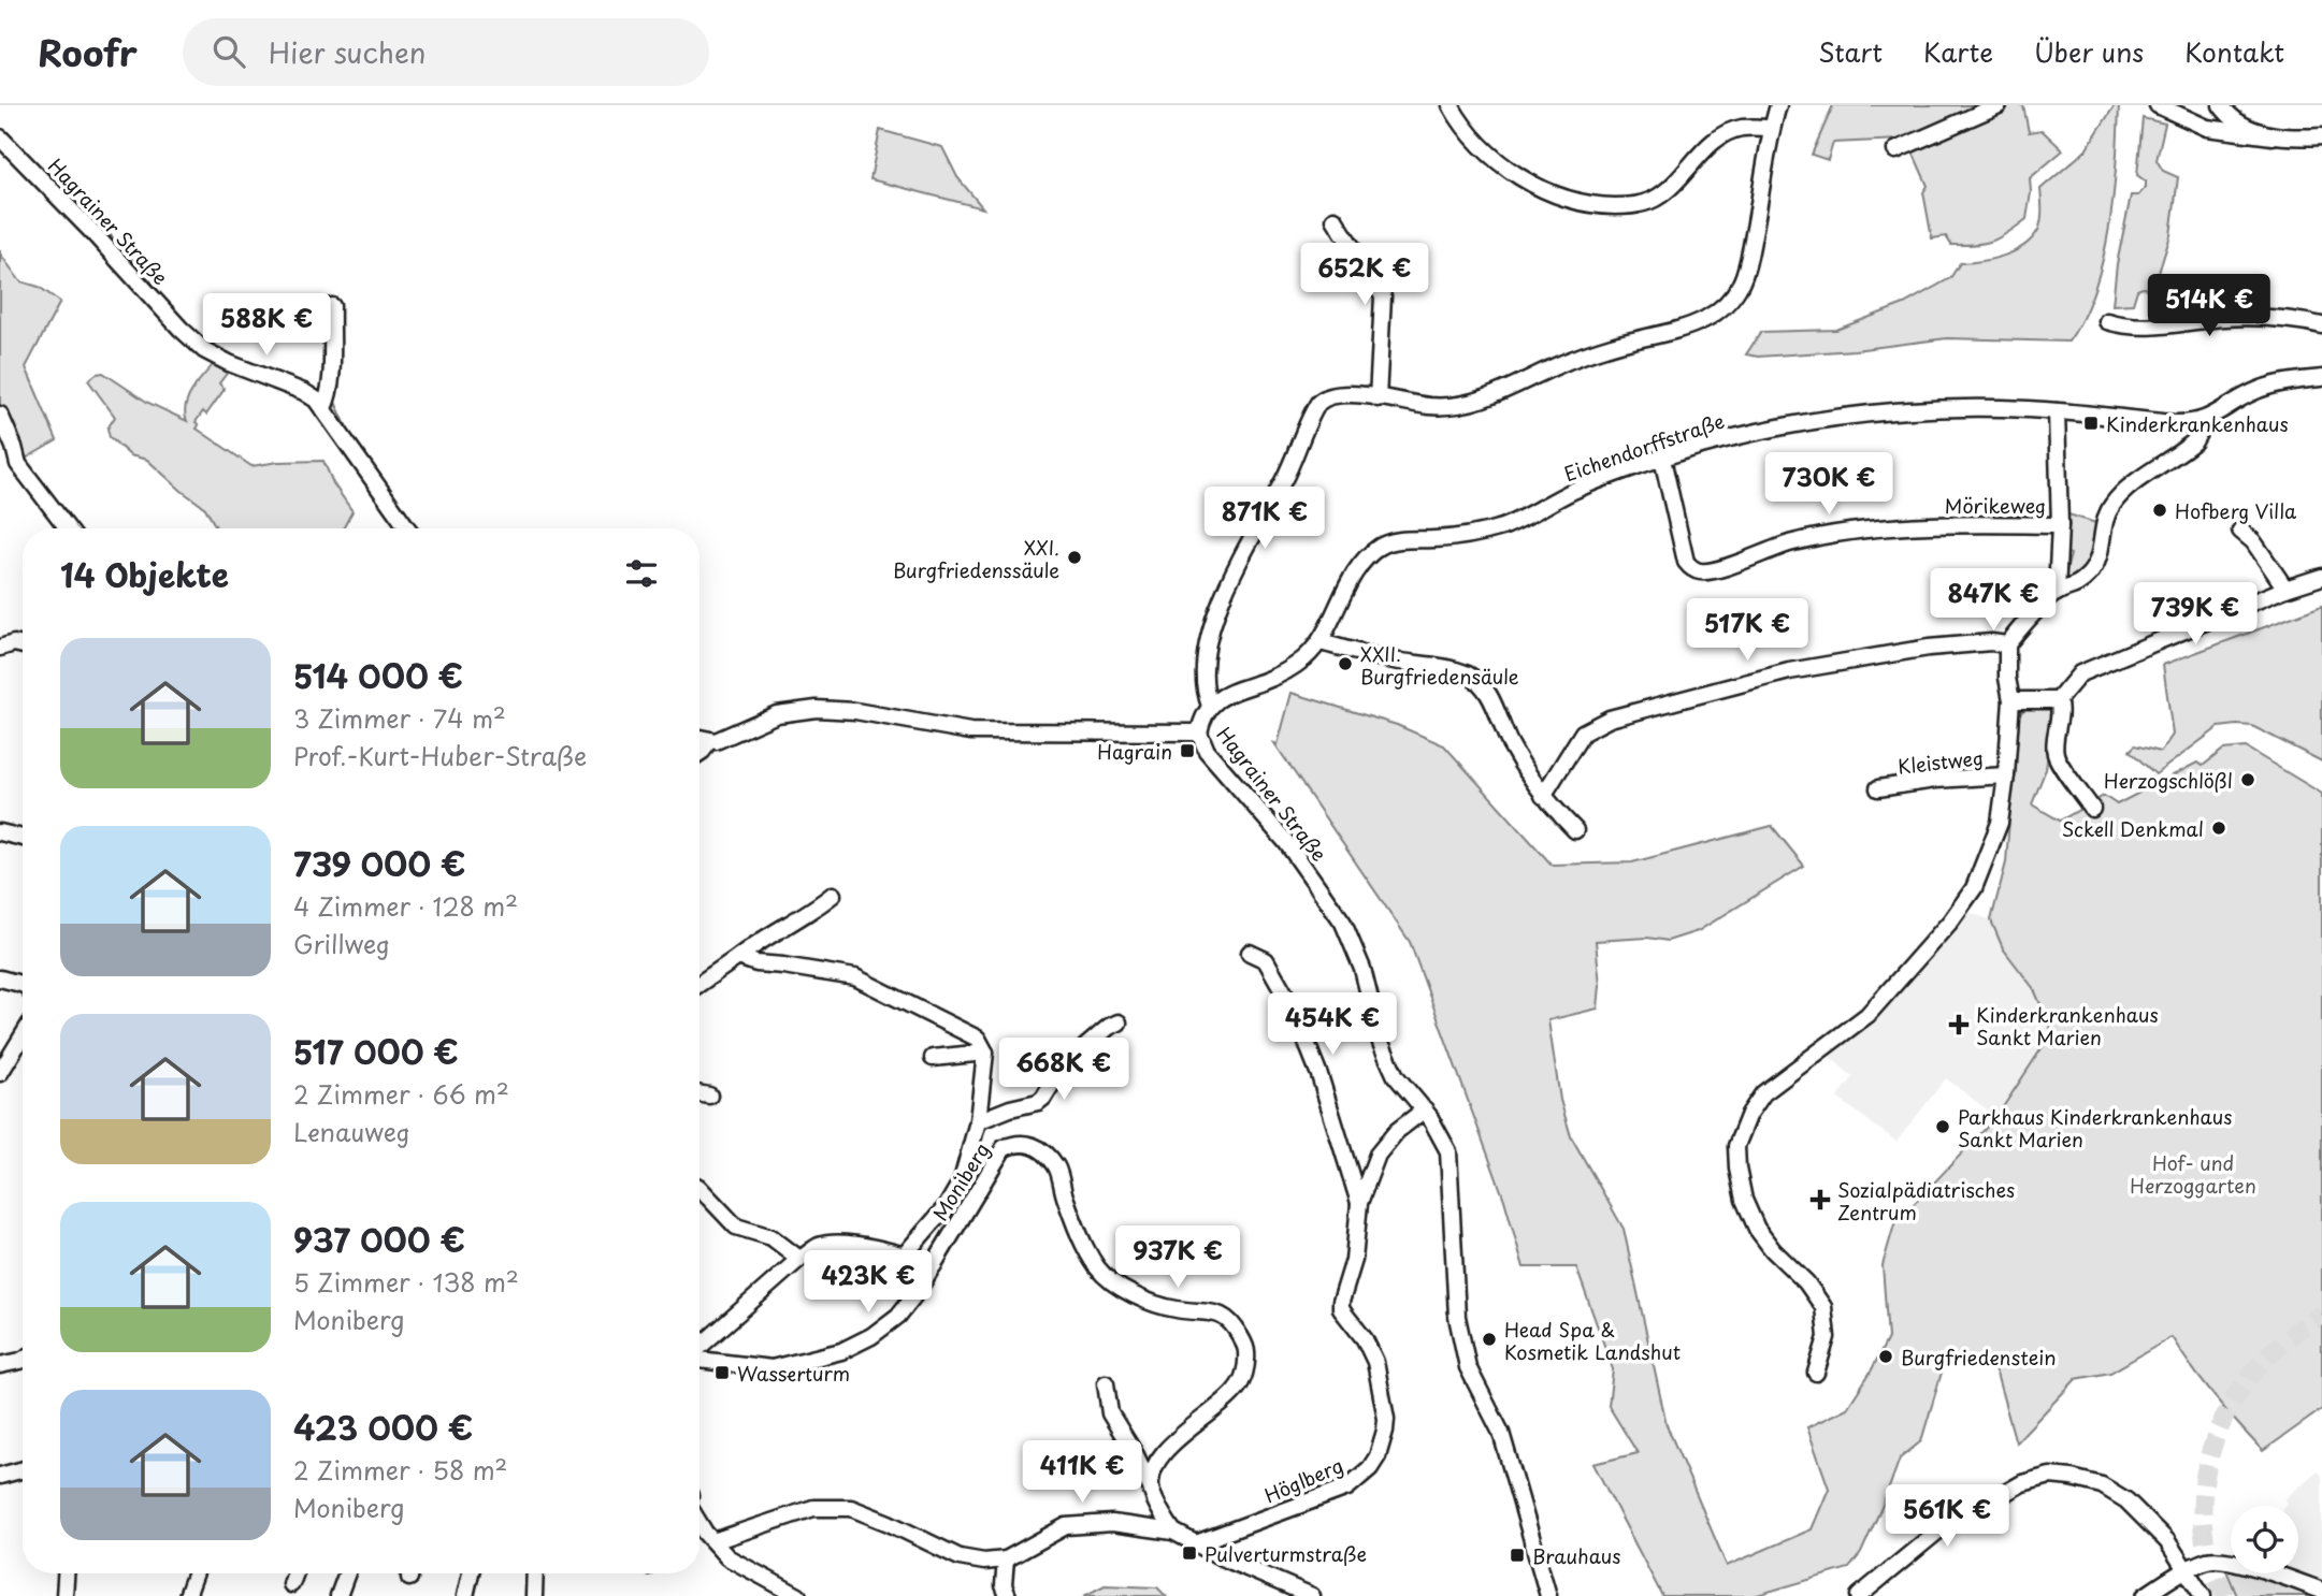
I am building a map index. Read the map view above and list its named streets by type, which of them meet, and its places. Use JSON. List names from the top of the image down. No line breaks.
{"streets":{"street":["Hagrainer Straße","Eichendorffstraße","Mörikeweg","Kleistweg","Moniberg","Höglberg"]},"crossings":[["Hagrainer Straße","Höglberg"],["Eichendorffstraße","Mörikeweg"]],"parks":["Hof- und Herzoggarten"],"places":{"transit":["Kinderkrankenhaus","Hagrain","Wasserturm","Pulverturmstraße","Brauhaus"],"other":["Hofberg Villa","XXI. Burgfriedenssäule","XXII. Burgfriedensäule","Herzogschlößl","Sckell Denkmal","Parkhaus Kinderkrankenhaus Sankt Marien","Head Spa & Kosmetik Landshut","Burgfriedenstein"],"health":["Kinderkrankenhaus Sankt Marien","Sozialpädiatrisches Zentrum"]},"page":{"header":"Roofr","search":"Hier suchen","nav":["Start","Karte","Über uns","Kontakt"],"price":["652K €","514K €","588K €","730K €","871K €","847K €","739K €","517K €","454K €","668K €","937K €","423K €","411K €","561K €"],"heading":"14 Objekte","list":[{"name":"514 000 €","note":"3 Zimmer · 74 m² · Prof.-Kurt-Huber-Straße"},{"name":"739 000 €","note":"4 Zimmer · 128 m² · Grillweg"},{"name":"517 000 €","note":"2 Zimmer · 66 m² · Lenauweg"},{"name":"937 000 €","note":"5 Zimmer · 138 m² · Moniberg"},{"name":"423 000 €","note":"2 Zimmer · 58 m² · Moniberg"}]}}
